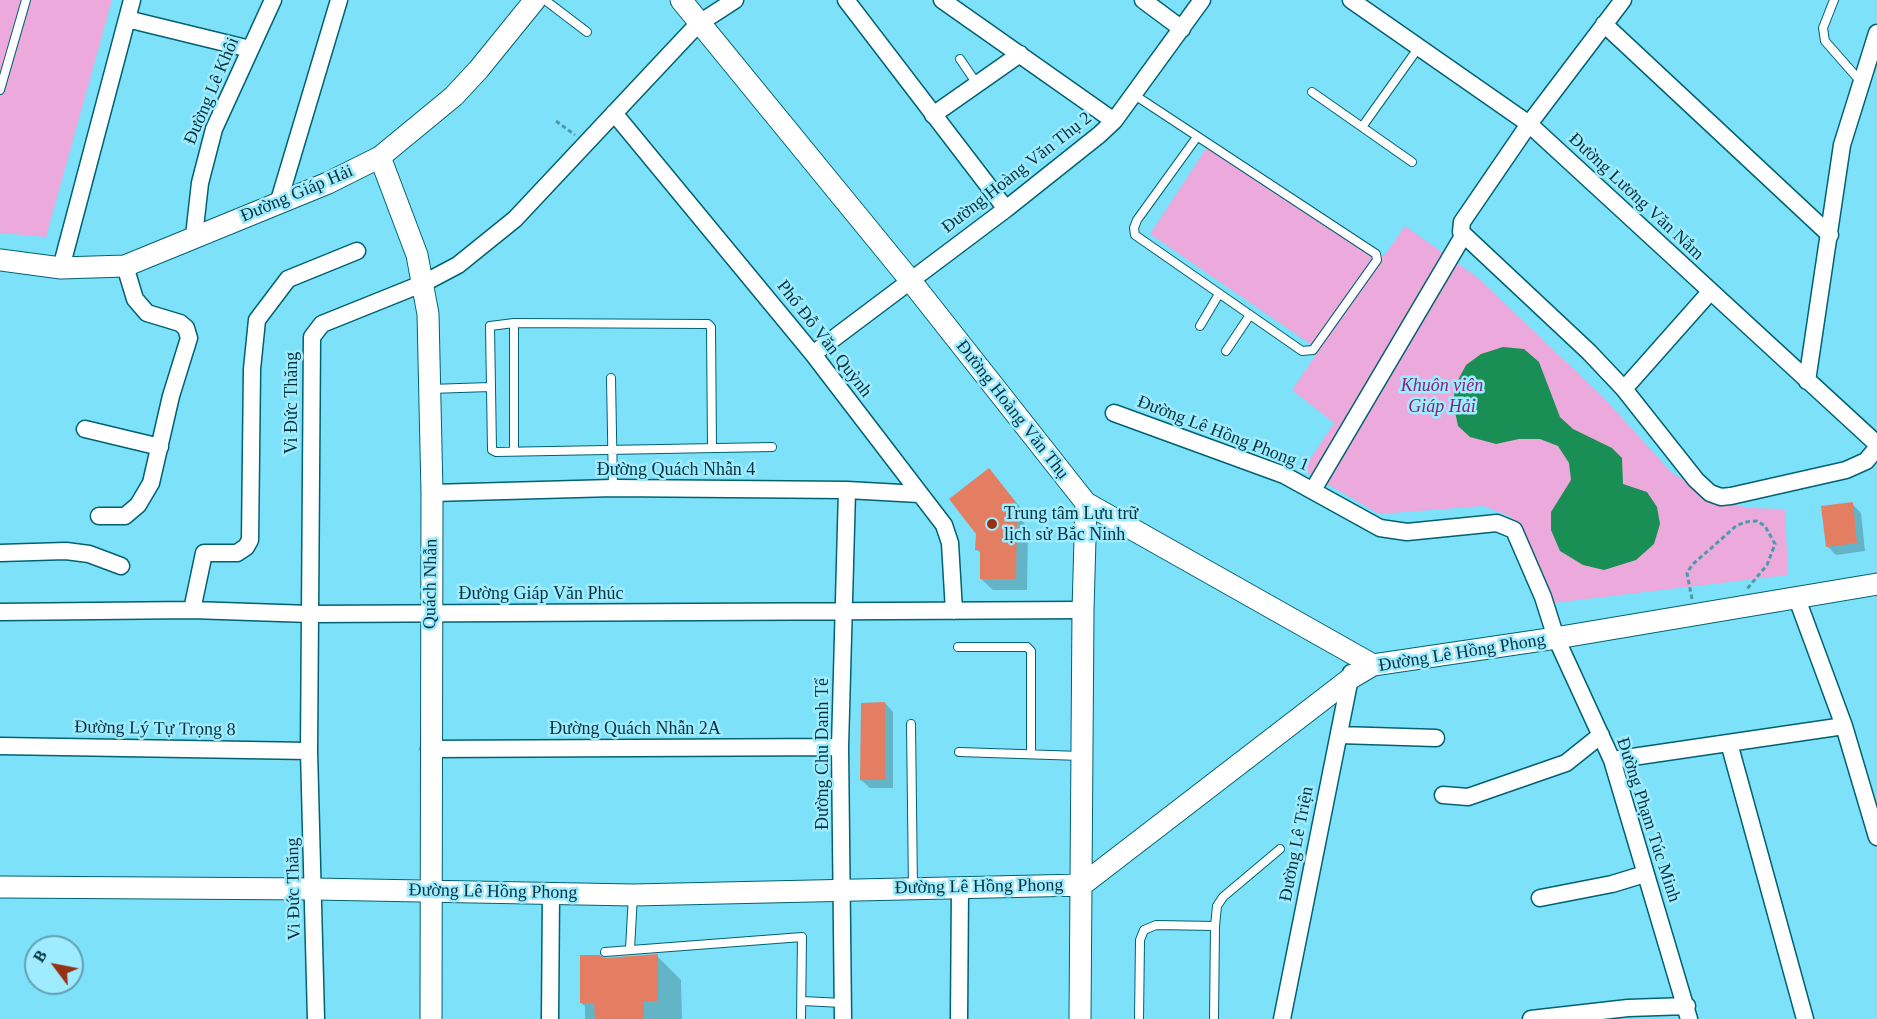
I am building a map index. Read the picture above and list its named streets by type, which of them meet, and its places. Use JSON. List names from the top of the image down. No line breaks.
{"streets":{"street":["Đường Lê Khôi","Đường Hoàng Văn Thụ 2","Đường Giáp Hải","Đường Lương Văn Nắm","Phố Đỗ Văn Quỳnh","Vi Đức Thăng","Đường Hoàng Văn Thụ","Đường Lê Hồng Phong 1","Đường Quách Nhẫn 4","Quách Nhẫn","Đường Giáp Văn Phúc","Đường Lê Hồng Phong","Đường Lý Tự Trọng 8","Đường Quách Nhẫn 2A","Đường Chu Danh Tể","Đường Phạm Túc Minh","Đường Lê Triện"]},"crossings":[["Đường Lê Khôi","Đường Giáp Hải"],["Đường Hoàng Văn Thụ 2","Phố Đỗ Văn Quỳnh"],["Đường Hoàng Văn Thụ 2","Đường Hoàng Văn Thụ"],["Đường Giáp Hải","Quách Nhẫn"],["Phố Đỗ Văn Quỳnh","Vi Đức Thăng"],["Phố Đỗ Văn Quỳnh","Đường Quách Nhẫn 4"],["Phố Đỗ Văn Quỳnh","Đường Giáp Văn Phúc"],["Vi Đức Thăng","Đường Hoàng Văn Thụ"],["Vi Đức Thăng","Quách Nhẫn"],["Vi Đức Thăng","Đường Giáp Văn Phúc"],["Vi Đức Thăng","Đường Lê Hồng Phong"],["Vi Đức Thăng","Đường Lý Tự Trọng 8"],["Đường Lê Hồng Phong 1","Đường Lê Hồng Phong"],["Đường Lê Hồng Phong 1","Đường Phạm Túc Minh"],["Đường Quách Nhẫn 4","Quách Nhẫn"],["Đường Quách Nhẫn 4","Đường Chu Danh Tể"],["Quách Nhẫn","Đường Giáp Văn Phúc"],["Quách Nhẫn","Đường Lê Hồng Phong"],["Quách Nhẫn","Đường Quách Nhẫn 2A"],["Đường Giáp Văn Phúc","Đường Chu Danh Tể"],["Đường Lê Hồng Phong","Đường Chu Danh Tể"],["Đường Lê Hồng Phong","Đường Phạm Túc Minh"],["Đường Lê Hồng Phong","Đường Lê Triện"],["Đường Quách Nhẫn 2A","Đường Chu Danh Tể"]],"parks":["Khuôn viên Giáp Hải"],"places":["Trung tâm Lưu trữ lịch sử Bắc Ninh"],"north":"top left"}
